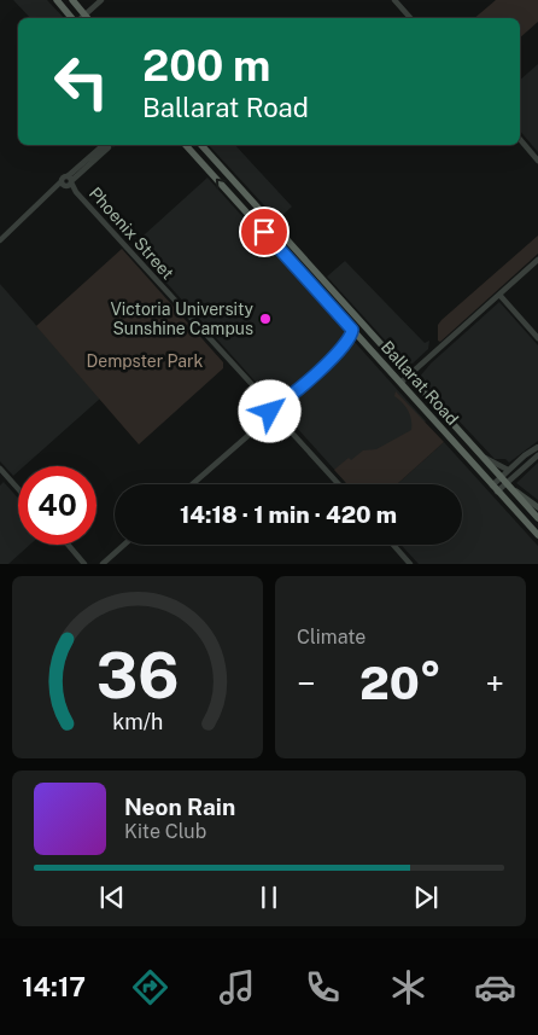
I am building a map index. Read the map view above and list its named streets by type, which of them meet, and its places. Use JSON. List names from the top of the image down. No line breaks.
{"streets":{"highway":["Ballarat Road"],"street":["Phoenix Street"]},"parks":["Dempster Park"],"places":["Victoria University Sunshine Campus"],"page":{"turn":["200 m","Ballarat Road"],"limit":"40","trip":"14:18 · 1 min · 420 m","tile":"Climate","heat":["−","20°","+"],"song":["Neon Rain","Kite Club"],"tabs":"14:17","gauge":["36","km/h"]}}
